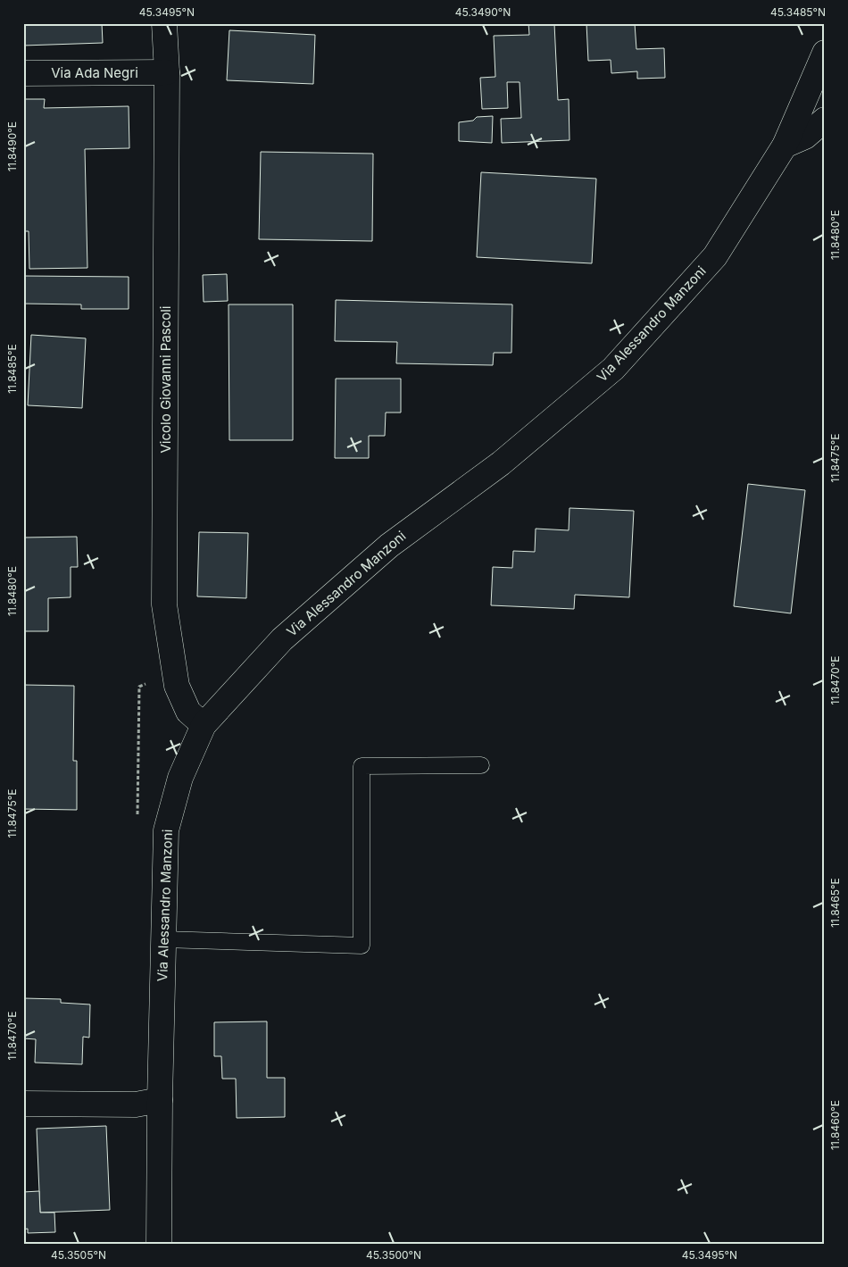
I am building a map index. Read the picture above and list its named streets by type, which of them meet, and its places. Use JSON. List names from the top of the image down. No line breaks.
{"streets":{"street":["Via Ada Negri","Via Alessandro Manzoni","Vicolo Giovanni Pascoli"]},"crossings":[["Via Ada Negri","Vicolo Giovanni Pascoli"],["Via Alessandro Manzoni","Vicolo Giovanni Pascoli"]],"coordinates":["45.3495°N","45.3490°N","45.3485°N","11.8490°E","11.8480°E","11.8485°E","11.8475°E","11.8470°E","11.8465°E","11.8460°E","45.3505°N","45.3500°N"]}
